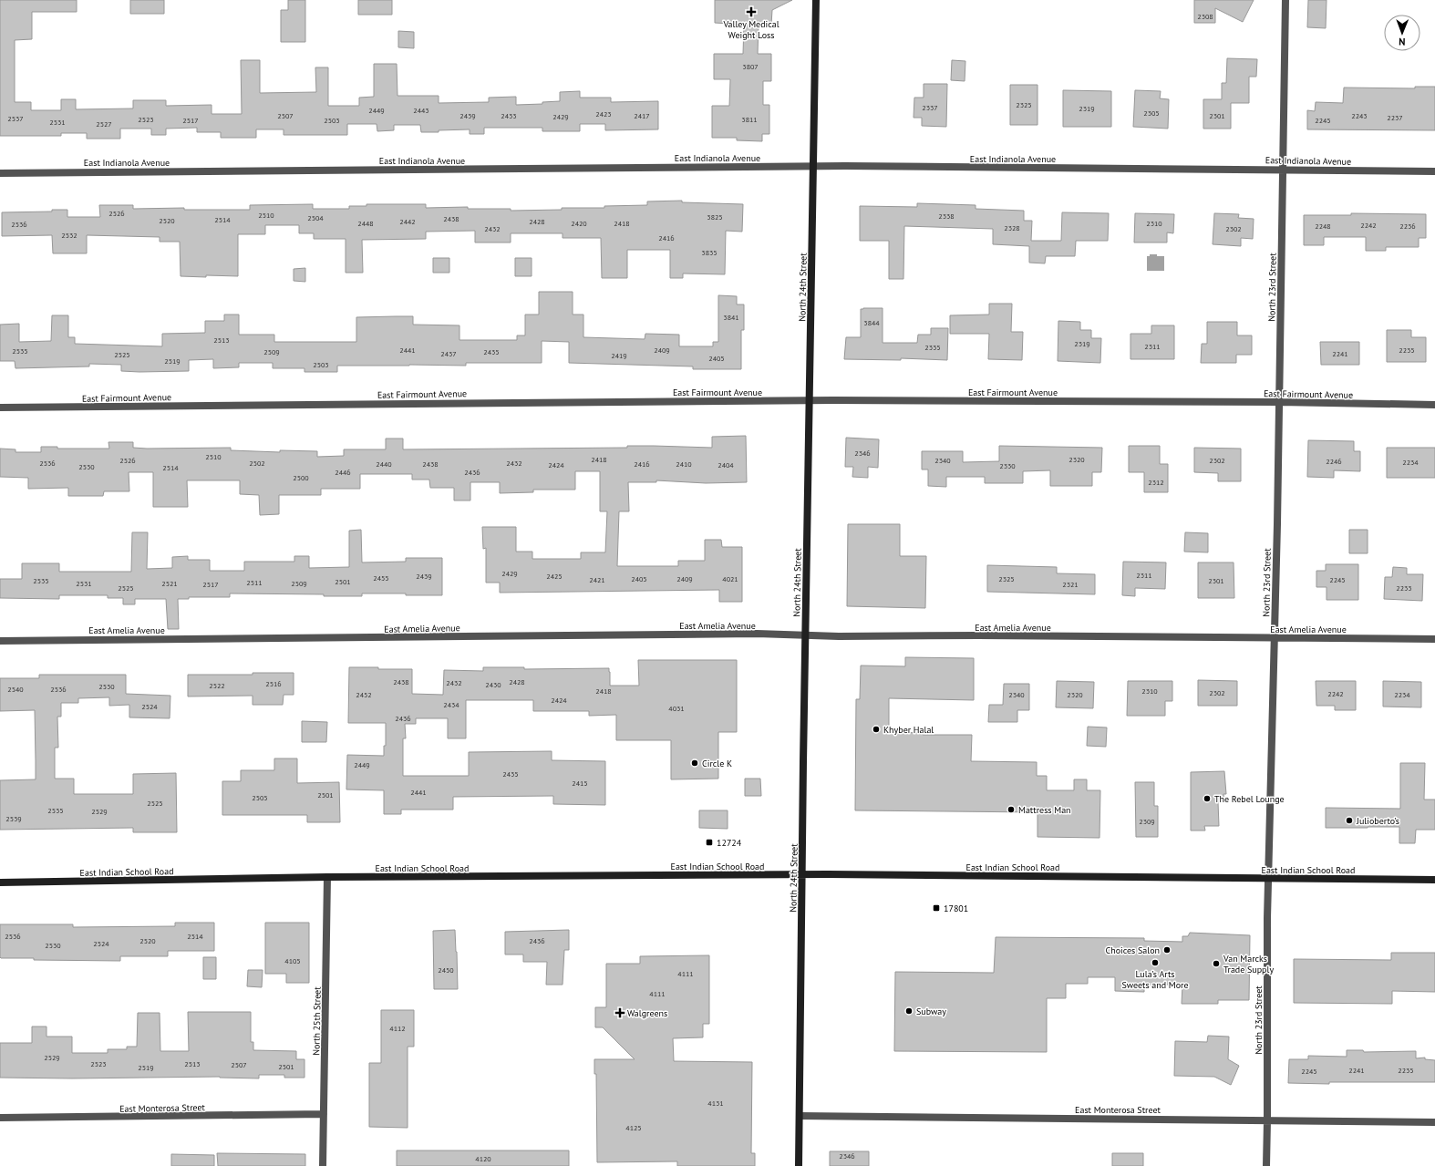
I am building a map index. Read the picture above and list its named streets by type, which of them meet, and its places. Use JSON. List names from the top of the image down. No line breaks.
{"streets":{"main road":["North 24th Street","East Indian School Road"],"street":["East Indianola Avenue","North 23rd Street","East Fairmount Avenue","East Amelia Avenue","North 25th Street","East Monterosa Street"]},"crossings":[["East Indianola Avenue","North 24th Street"],["East Indianola Avenue","North 23rd Street"],["North 24th Street","East Fairmount Avenue"],["North 24th Street","East Amelia Avenue"],["North 24th Street","East Indian School Road"],["North 24th Street","East Monterosa Street"],["North 23rd Street","East Fairmount Avenue"],["North 23rd Street","East Amelia Avenue"],["North 23rd Street","East Indian School Road"],["North 23rd Street","East Monterosa Street"],["East Indian School Road","North 25th Street"],["North 25th Street","East Monterosa Street"]],"places":{"health":["Valley Medical Weight Loss","Walgreens"],"other":["Khyber Halal","Circle K","The Rebel Lounge","Mattress Man","Julioberto’s","Choices Salon","Lula’s Arts Sweets and More","Van Marcks Trade Supply","Subway"],"transit":["12724","17801"]},"house_numbers":["2308","3807","2325","2337","2319","2449","2443","2305","2423","2507","2439","2433","2417","2301","2243","2429","2237","2537","2523","3811","2517","2503","2245","2531","2527","2526","2510","2338","3825","2504","2438","2514","2520","2442","2428","2448","2420","2418","2310","2536","2242","2248","2236","2328","2432","2302","2532","2416","3835","3841","3844","2513","2319","2311","2335","2441","2409","2235","2535","2509","2435","2437","2241","2525","2419","2405","2519","2503","2346","2510","2418","2320","2526","2340","2302","2246","2234","2536","2502","2432","2440","2438","2416","2410","2424","2404","2330","2530","2514","2446","2436","2500","2312","2429","2311","2439","2425","2455","2405","2409","4021","2325","2421","2245","2535","2301","2501","2511","2531","2521","2509","2517","2321","2525","2233","2438","2428","2432","2516","2430","2522","2530","2540","2536","2418","2310","2302","2242","2452","2340","2320","2234","2424","2434","2524","4031","2436","2449","2435","2415","2441","2501","2505","2525","2535","2529","2539","2309","2536","2514","2520","2436","2524","2530","4105","2450","4111","4111","4112","2529","2523","2513","2507","2501","2519","2241","2235","2245","4131","4125","2346","4120"],"north":"bottom"}
